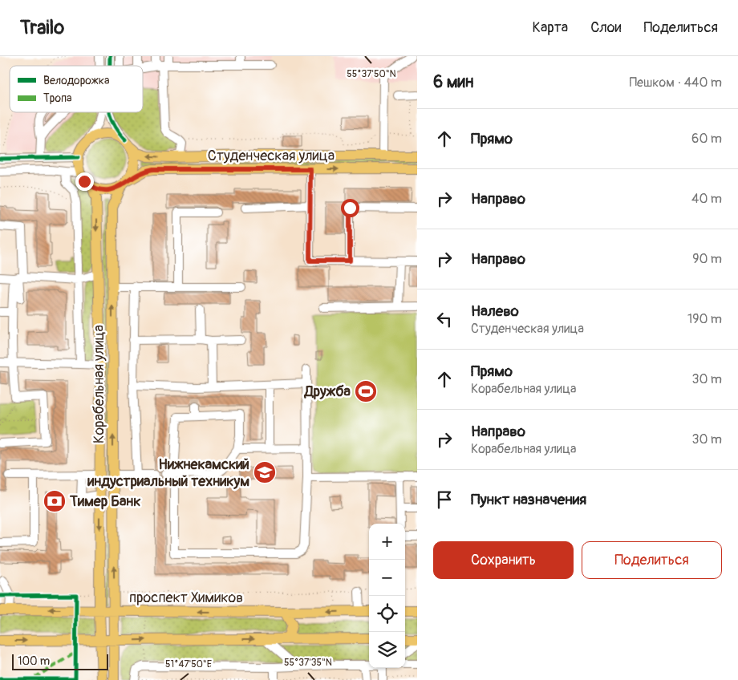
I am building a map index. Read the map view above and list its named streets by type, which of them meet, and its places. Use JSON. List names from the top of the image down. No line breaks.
{"streets":{"main road":["Студенческая улица","Корабельная улица","проспект Химиков"]},"crossings":[["Студенческая улица","Корабельная улица"],["Корабельная улица","проспект Химиков"]],"places":{"sports":["Дружба"],"school or university":["Нижнекамский индустриальный техникум"],"bank":["Тимер Банк"]},"legend":["Велодорожка","Тропа"],"scale_bar":"100 m","page":{"header":"Trailo","nav":["Карта","Слои","Поделиться"],"heading":["6 мин","Пешком · 440 m"],"list":[["Прямо","60 m"],["Направо","40 m"],["Направо","90 m"],["Налево","Студенческая улица","190 m"],["Прямо","Корабельная улица","30 m"],["Направо","Корабельная улица","30 m"],"Пункт назначения"],"map_buttons":["+","−"],"buttons":["Сохранить","Поделиться"],"scale":"100 m"},"coordinates":["55°37'50\"N","55°37'35\"N","51°47'50\"E"]}
